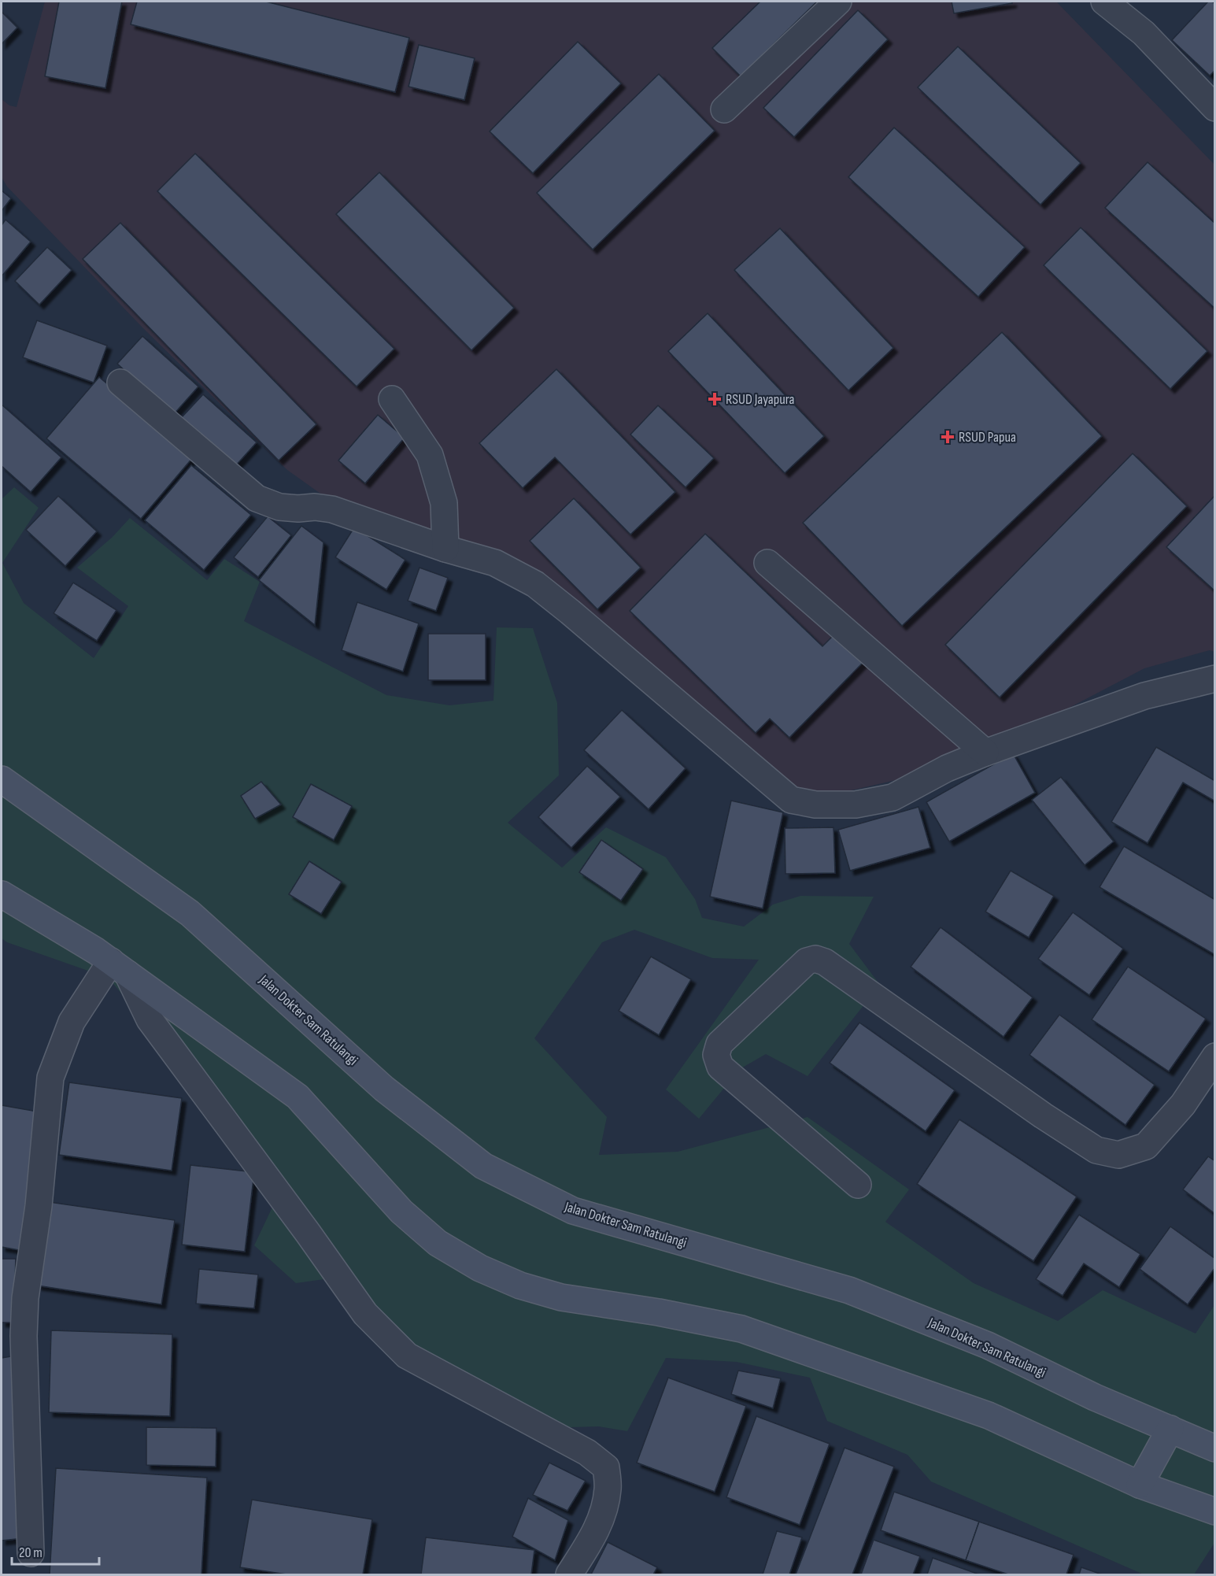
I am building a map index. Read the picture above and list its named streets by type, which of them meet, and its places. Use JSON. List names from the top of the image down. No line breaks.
{"streets":{"main road":["Jalan Dokter Sam Ratulangi"]},"places":{"health":["RSUD Jayapura","RSUD Papua"]},"scale_bar":"20 m"}
